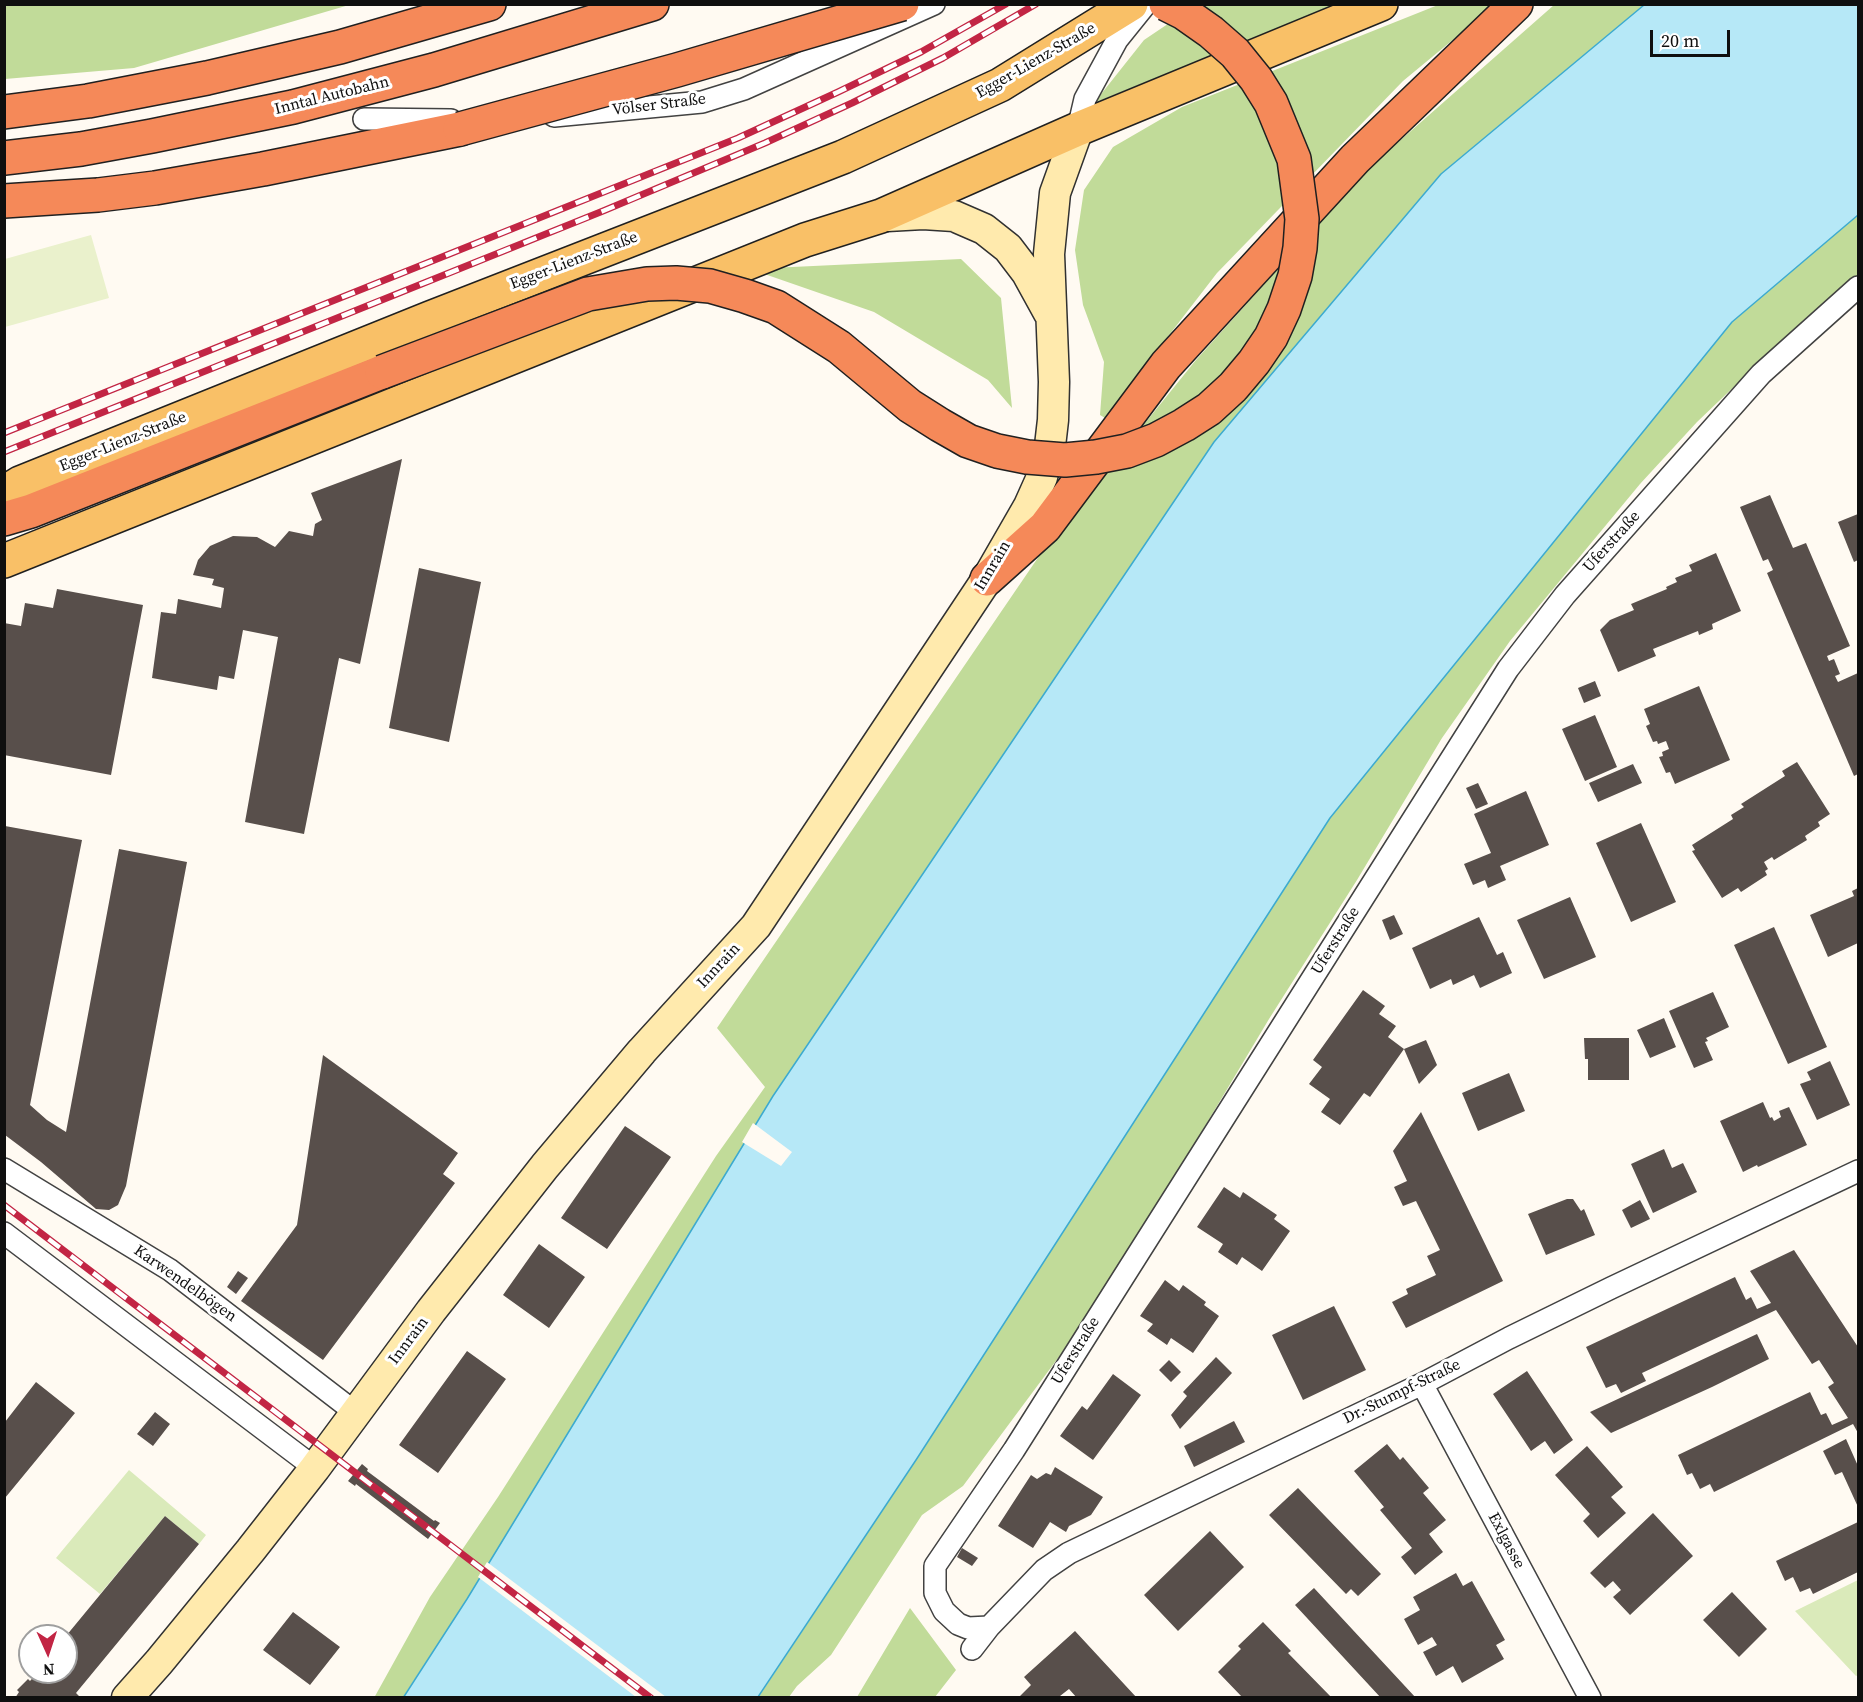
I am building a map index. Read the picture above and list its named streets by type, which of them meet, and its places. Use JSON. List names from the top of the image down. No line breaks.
{"streets":{"highway":["Inntal Autobahn"],"main road":["Egger-Lienz-Straße","Innrain"],"street":["Völser Straße","Uferstraße","Karwendelbögen","Dr.-Stumpf-Straße","Exlgasse"]},"crossings":[["Uferstraße","Dr.-Stumpf-Straße"],["Innrain","Karwendelbögen"],["Dr.-Stumpf-Straße","Exlgasse"]],"scale_bar":"20 m","north":"bottom"}
